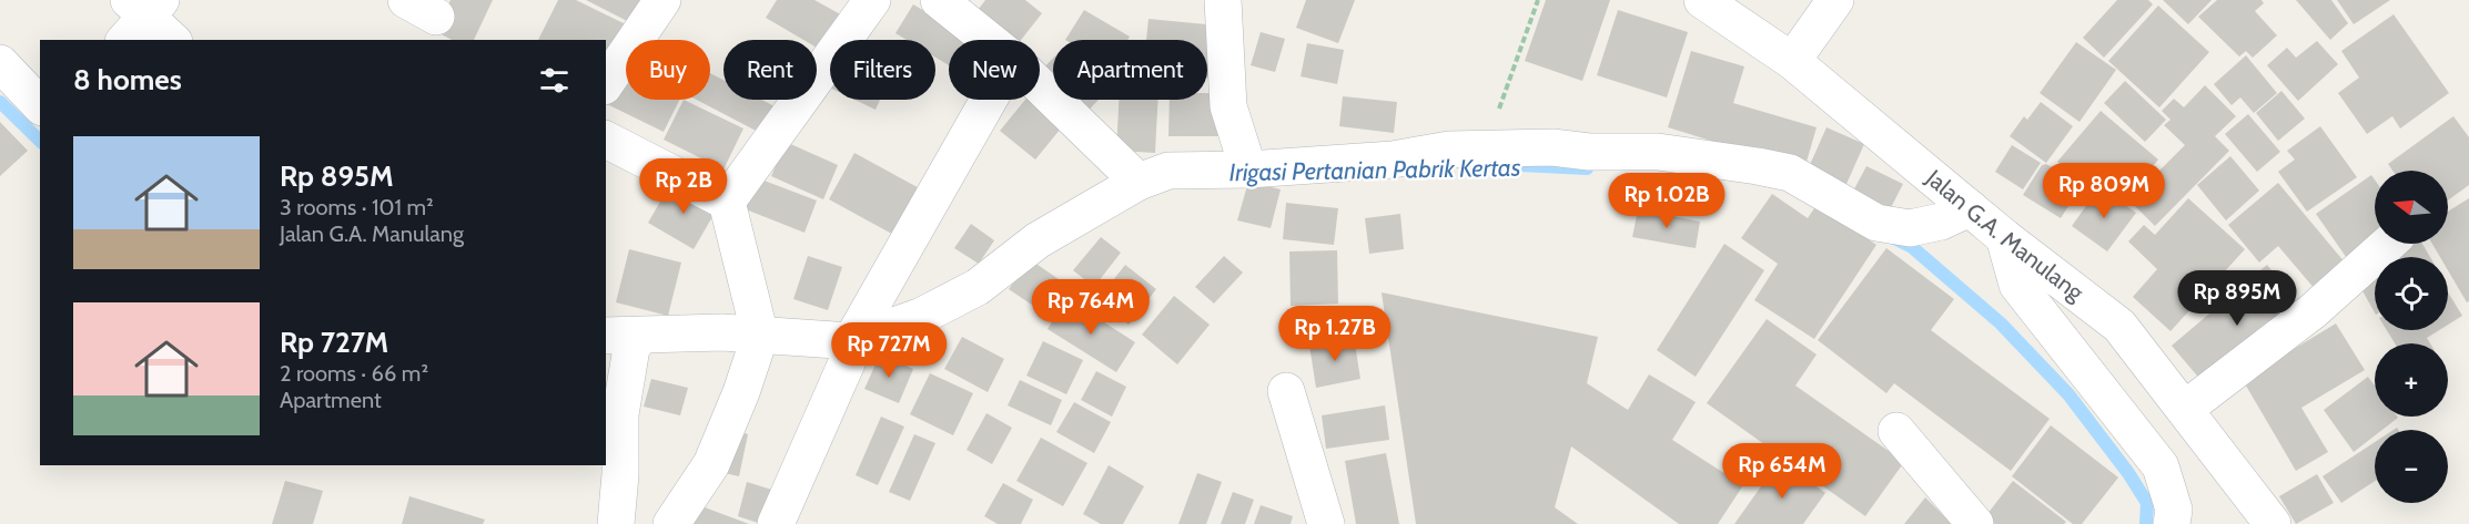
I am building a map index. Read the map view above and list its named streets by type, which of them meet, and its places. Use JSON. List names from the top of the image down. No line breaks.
{"streets":{"street":["Jalan G.A. Manulang"]},"water":["Irigasi Pertanian Pabrik Kertas"],"north":"left","page":{"chip":["Buy","Rent","Filters","New","Apartment"],"heading":"8 homes","list":[{"name":"Rp 895M","note":"3 rooms · 101 m² · Jalan G.A. Manulang"},{"name":"Rp 727M","note":"2 rooms · 66 m² · Apartment"}],"price":["Rp 2B","Rp 809M","Rp 1.02B","Rp 895M","Rp 764M","Rp 1.27B","Rp 727M","Rp 654M"],"map_buttons":["+","−"]}}
